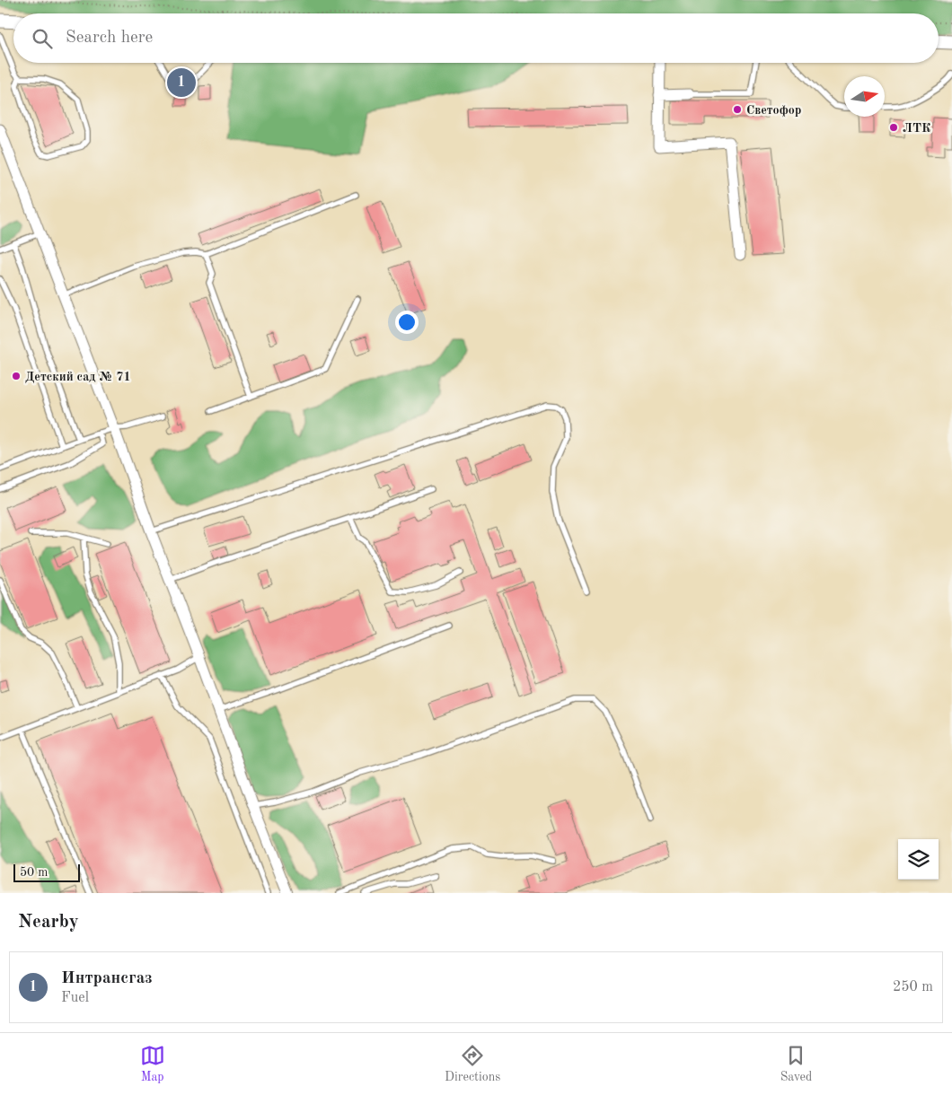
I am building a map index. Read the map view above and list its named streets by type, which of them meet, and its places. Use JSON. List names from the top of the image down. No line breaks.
{"places":["Светофор","ЛТК","Детский сад № 71"],"scale_bar":"50 m","north":"right","page":{"search":"Search here","pins":"1","scale":"50 m","heading":"Nearby","list":[{"mark":"1","name":"Интрансгаз","note":"Fuel","value":"250 m"}],"nav":["Map","Directions","Saved"]}}
